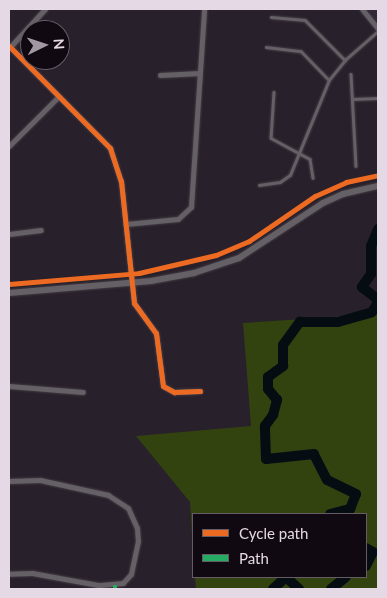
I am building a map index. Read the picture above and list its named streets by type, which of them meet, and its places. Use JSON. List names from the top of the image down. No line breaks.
{"legend":["Cycle path","Path"],"north":"right"}
